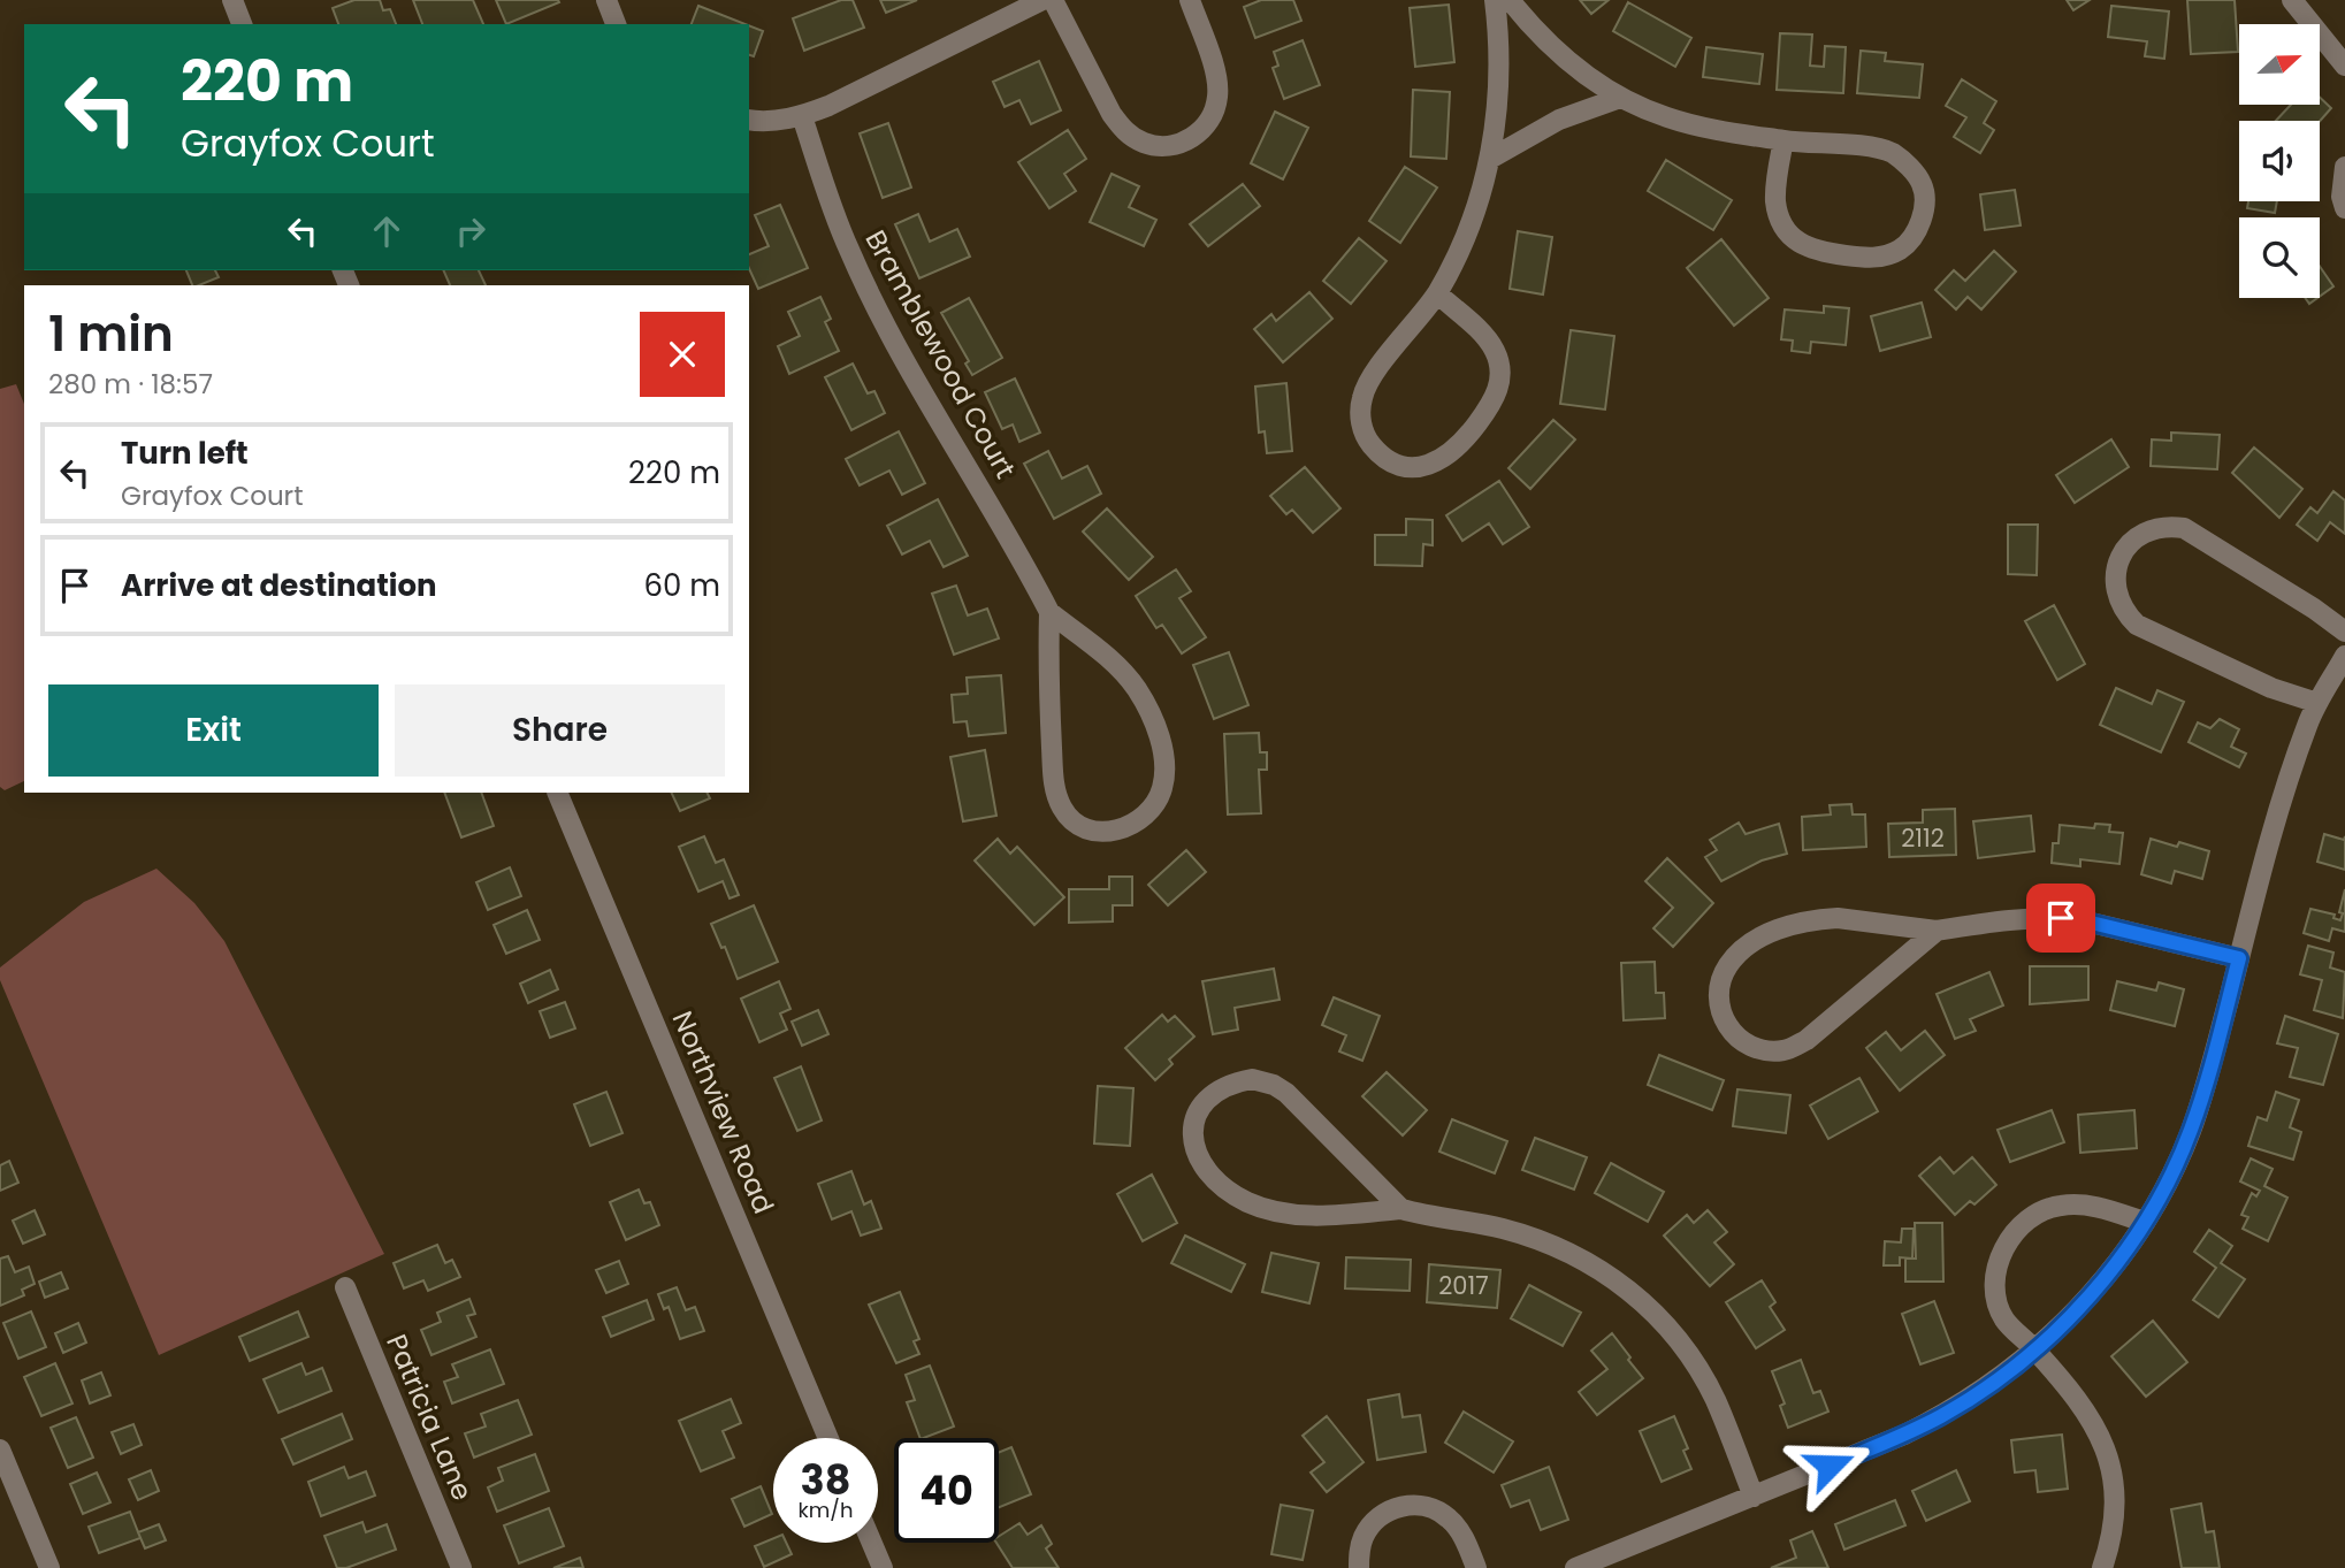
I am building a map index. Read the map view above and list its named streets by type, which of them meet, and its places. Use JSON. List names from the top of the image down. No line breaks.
{"streets":{"street":["Bramblewood Court","Northview Road","Patricia Lane"]},"house_numbers":["2112","2017"],"north":"right","page":{"turn":["220 m","Grayfox Court"],"heading":["1 min","280 m · 18:57"],"list":[{"name":"Turn left","note":"Grayfox Court","value":"220 m"},{"name":"Arrive at destination","value":"60 m"}],"buttons":["Exit","Share"],"speed":"38 km/h","limit":"40"}}
